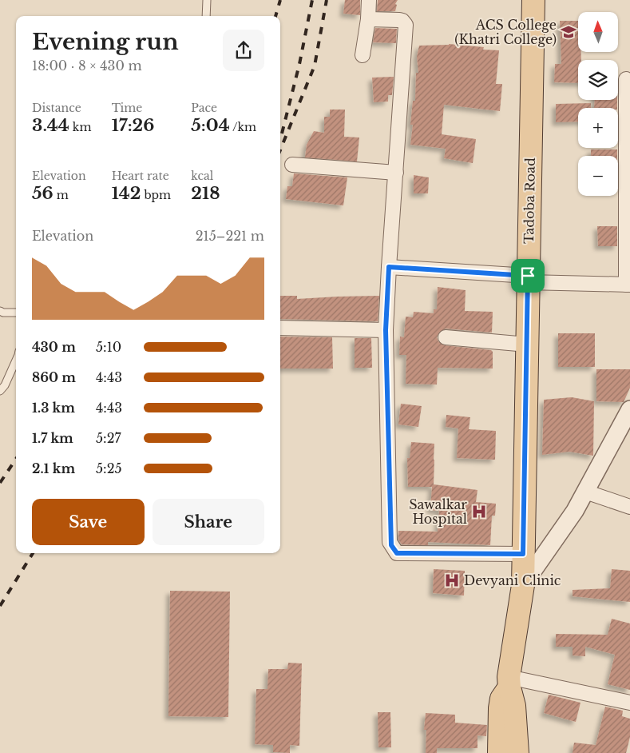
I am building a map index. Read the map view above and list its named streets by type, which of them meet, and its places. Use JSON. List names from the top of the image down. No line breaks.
{"streets":{"main road":["Tadoba Road"]},"places":{"school or university":["ACS College (Khatri College)"],"hospital":["Sawalkar Hospital","Devyani Clinic"]},"north":"top","page":{"map_buttons":["+","−"],"heading":["Evening run","18:00 · 8 × 430 m"],"stats":[["Distance","3.44 km"],["Time","17:26"],["Pace","5:04 /km"],["Elevation","56 m"],["Heart rate","142 bpm"],["kcal","218"]],"chart":["Elevation","215–221 m"],"list":[{"name":"430 m","note":"5:10"},{"name":"860 m","note":"4:43"},{"name":"1.3 km","note":"4:43"},{"name":"1.7 km","note":"5:27"},{"name":"2.1 km","note":"5:25"}],"buttons":["Save","Share"]}}
